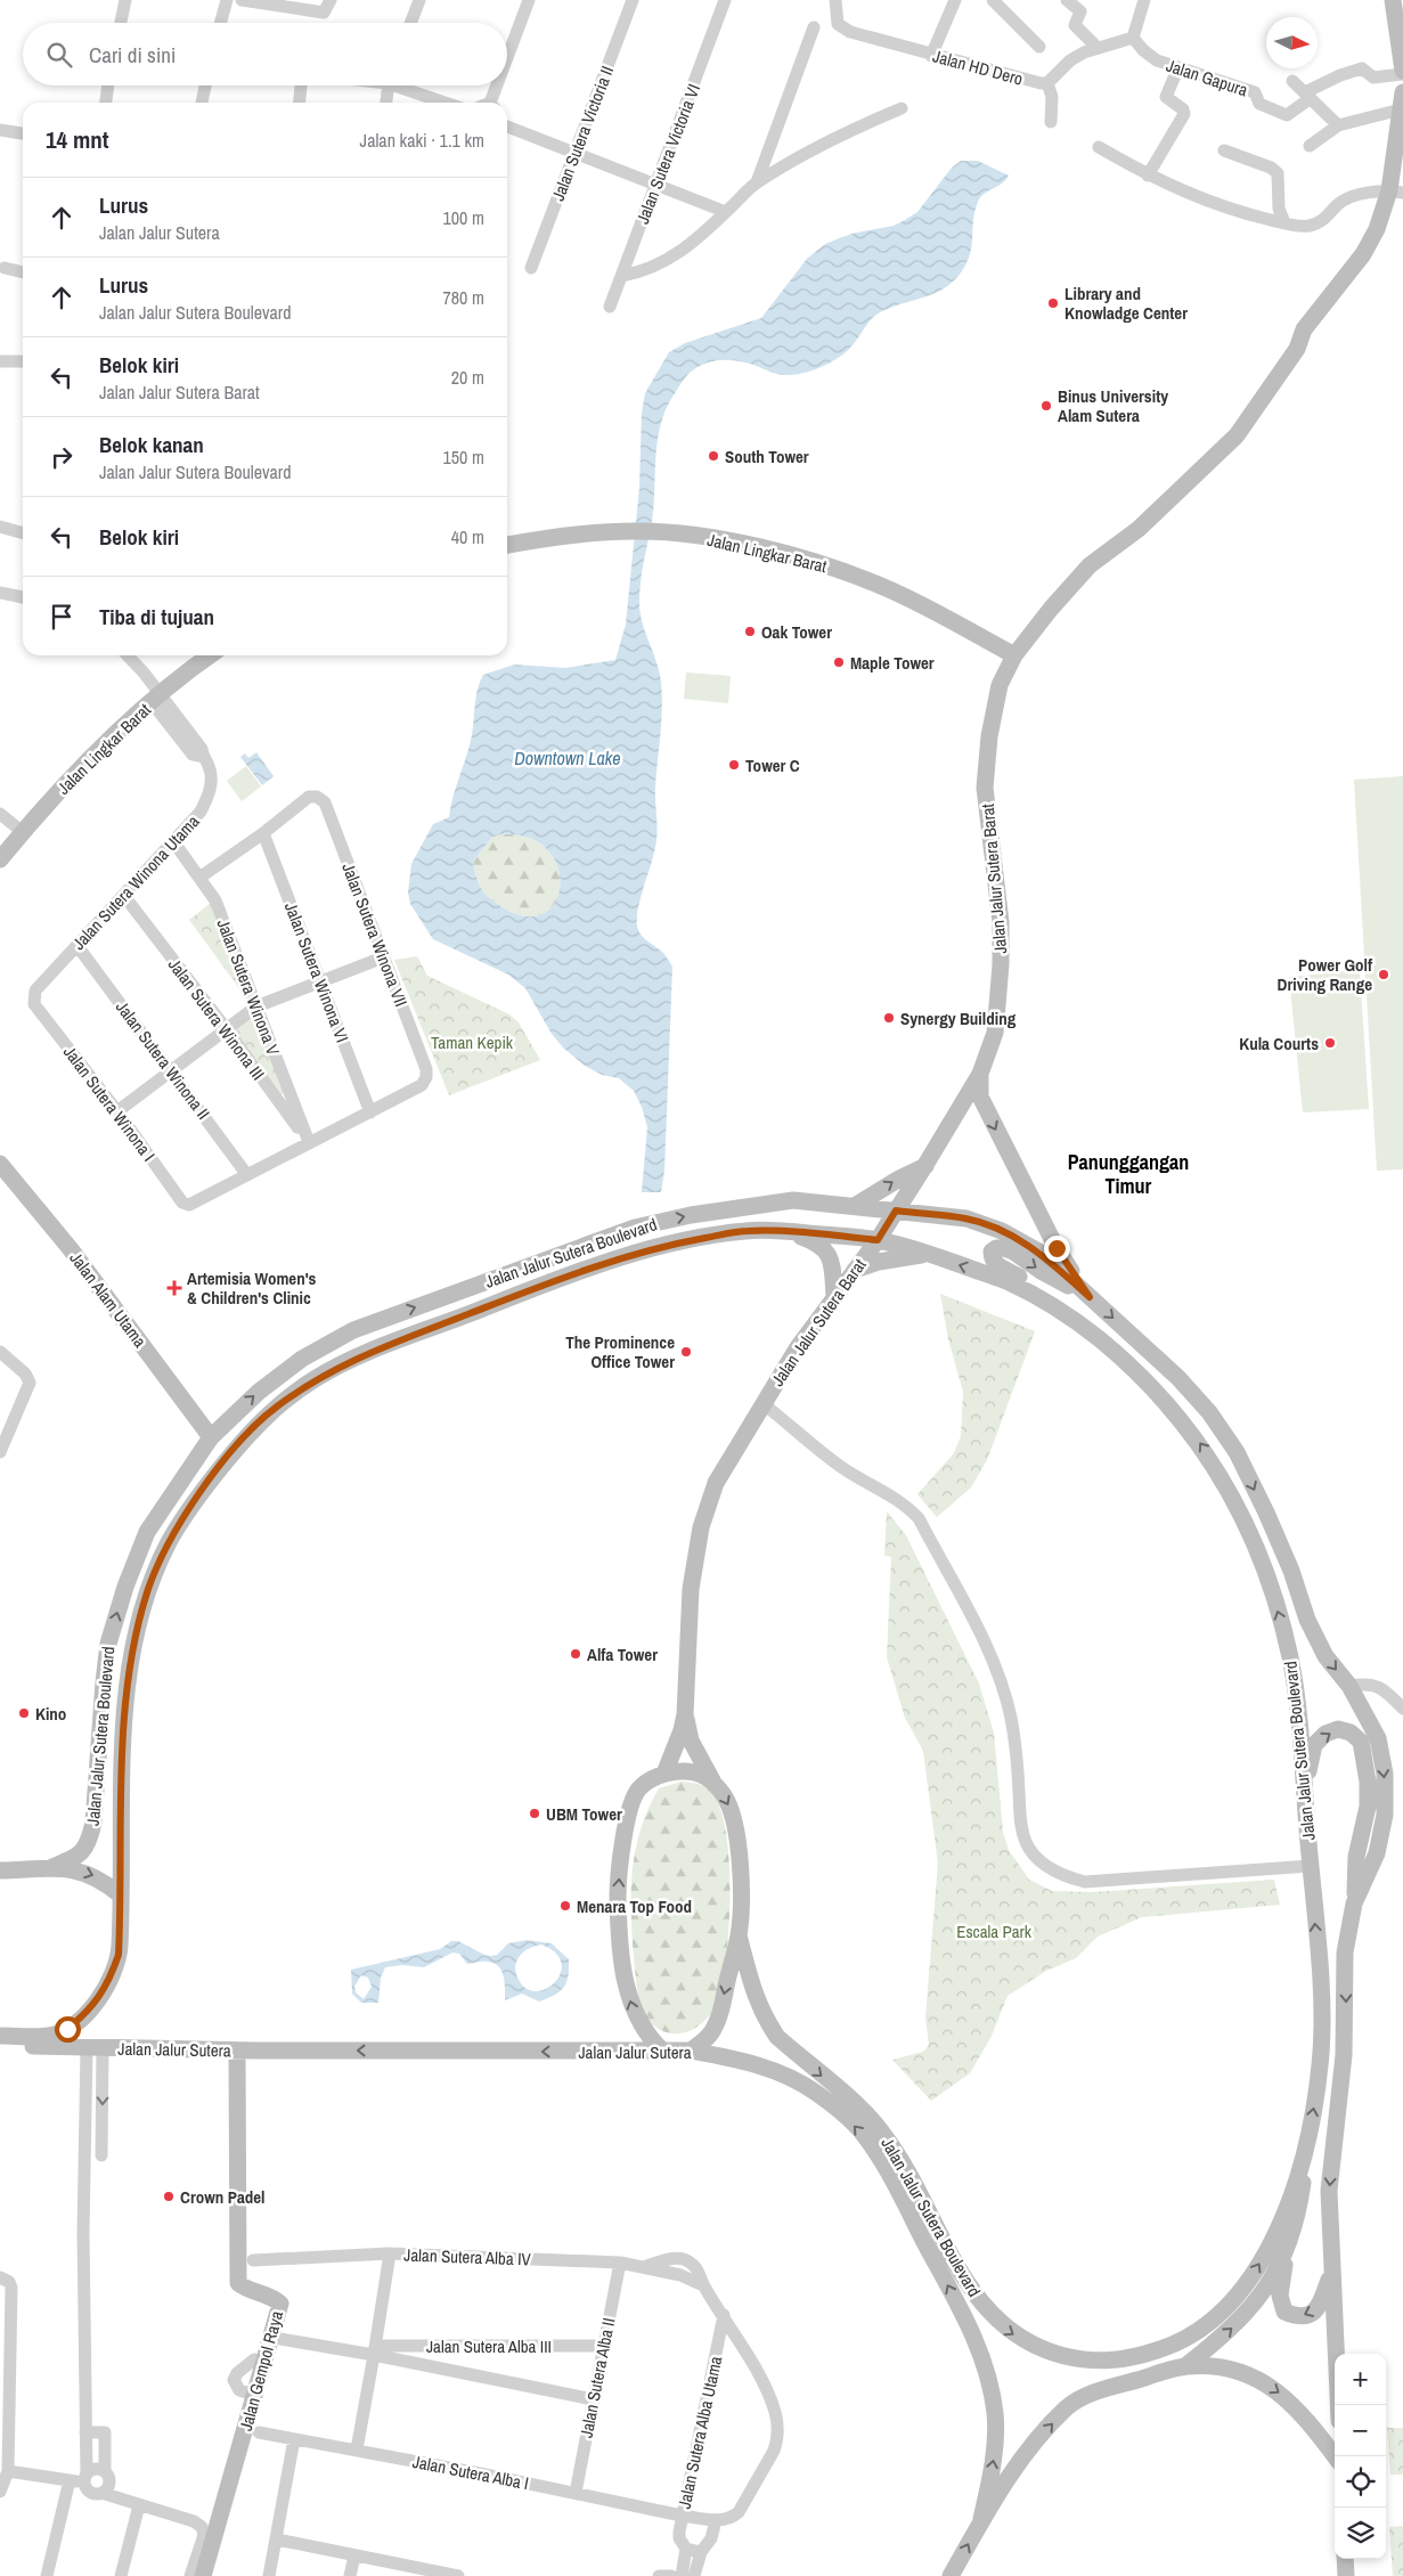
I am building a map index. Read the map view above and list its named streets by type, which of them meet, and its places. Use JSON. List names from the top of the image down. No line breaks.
{"streets":{"main road":["Jalan Lingkar Barat","Jalan Jalur Sutera Barat","Jalan Jalur Sutera Boulevard","Jalan Alam Utama","Jalan Jalur Sutera","Jalan Gempol Raya"],"street":["Jalan HD Dero","Jalan Gapura","Jalan Sutera Victoria II","Jalan Sutera Victoria VI","Jalan Sutera Winona Utama","Jalan Sutera Winona VII","Jalan Sutera Winona VI","Jalan Sutera Winona V","Jalan Sutera Winona III","Jalan Sutera Winona II","Jalan Sutera Winona I","Jalan Sutera Alba IV","Jalan Sutera Alba III","Jalan Sutera Alba II","Jalan Sutera Alba Utama","Jalan Sutera Alba I"]},"crossings":[["Jalan HD Dero","Jalan Gapura"],["Jalan Lingkar Barat","Jalan Jalur Sutera Barat"],["Jalan Lingkar Barat","Jalan Sutera Winona Utama"],["Jalan Jalur Sutera Barat","Jalan Jalur Sutera Boulevard"],["Jalan Sutera Winona Utama","Jalan Sutera Winona V"],["Jalan Sutera Winona Utama","Jalan Sutera Winona III"],["Jalan Sutera Winona Utama","Jalan Sutera Winona II"],["Jalan Sutera Winona Utama","Jalan Sutera Winona I"],["Jalan Sutera Winona VII","Jalan Sutera Winona VI"],["Jalan Sutera Winona V","Jalan Sutera Winona III"],["Jalan Sutera Winona II","Jalan Sutera Winona I"],["Jalan Jalur Sutera Boulevard","Jalan Alam Utama"],["Jalan Jalur Sutera","Jalan Gempol Raya"],["Jalan Sutera Alba IV","Jalan Sutera Alba III"],["Jalan Sutera Alba IV","Jalan Sutera Alba II"],["Jalan Sutera Alba IV","Jalan Sutera Alba Utama"],["Jalan Sutera Alba IV","Jalan Sutera Alba I"],["Jalan Sutera Alba III","Jalan Sutera Alba II"],["Jalan Sutera Alba II","Jalan Sutera Alba I"],["Jalan Sutera Alba Utama","Jalan Sutera Alba I"]],"districts":["Panunggangan Timur"],"water":["Downtown Lake"],"parks":["Taman Kepik","Escala Park"],"places":{"other":["Library and Knowladge Center","Binus University Alam Sutera","South Tower","Oak Tower","Maple Tower","Tower C","Power Golf Driving Range","Synergy Building","Kula Courts","The Prominence Office Tower","Alfa Tower","Kino","UBM Tower","Menara Top Food","Crown Padel"],"health":["Artemisia Women's & Children's Clinic"]},"north":"right","page":{"search":"Cari di sini","heading":["14 mnt","Jalan kaki · 1.1 km"],"list":[["Lurus","Jalan Jalur Sutera","100 m"],["Lurus","Jalan Jalur Sutera Boulevard","780 m"],["Belok kiri","Jalan Jalur Sutera Barat","20 m"],["Belok kanan","Jalan Jalur Sutera Boulevard","150 m"],["Belok kiri","40 m"],"Tiba di tujuan"],"map_buttons":["+","−"]}}
